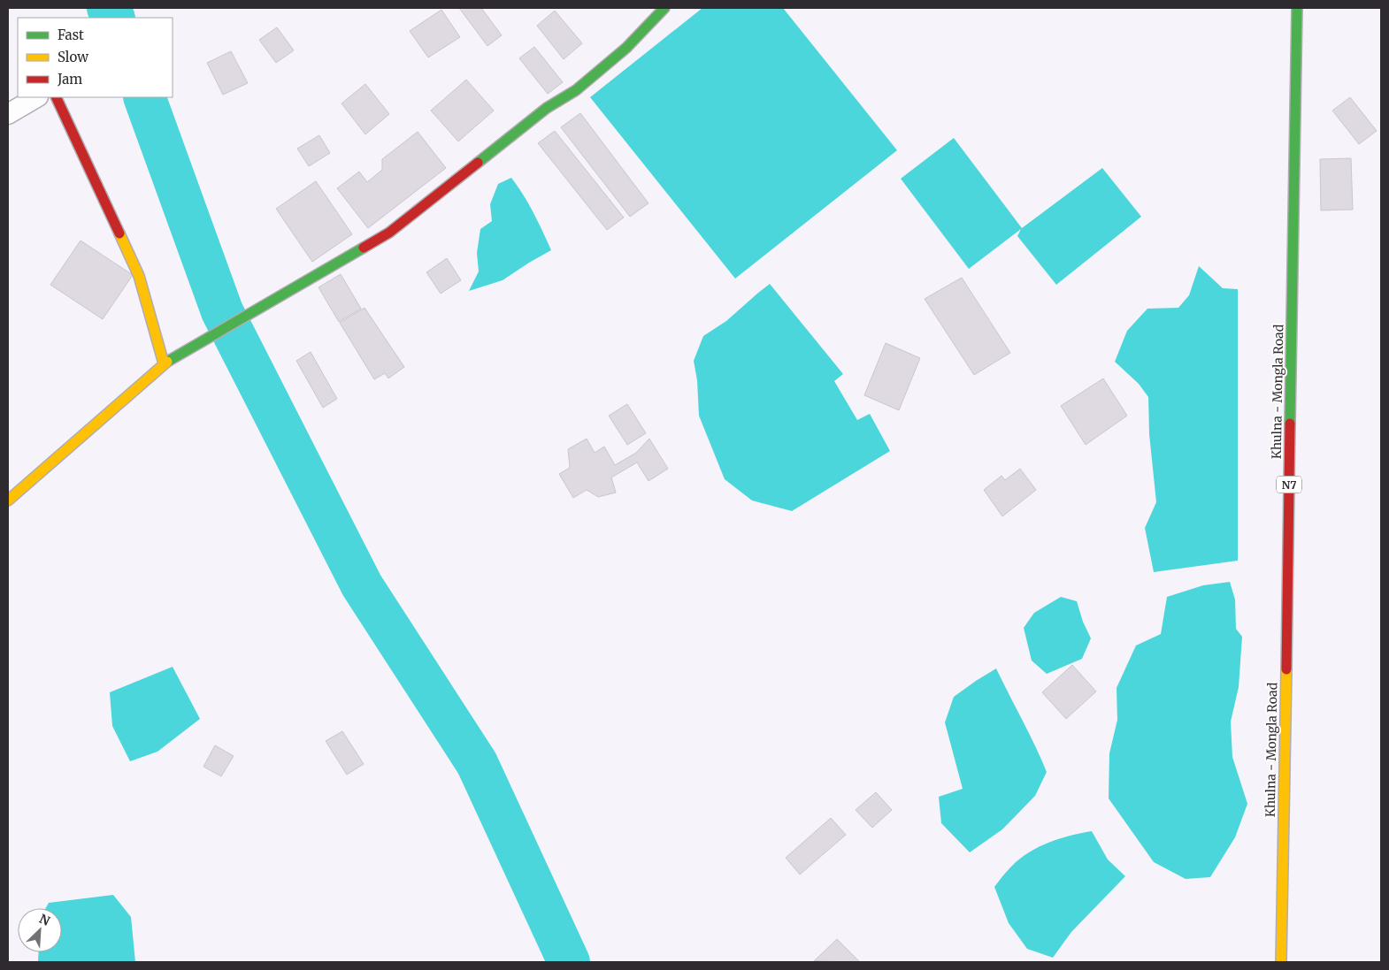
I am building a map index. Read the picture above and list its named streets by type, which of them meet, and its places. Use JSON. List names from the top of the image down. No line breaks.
{"streets":{"main road":["Khulna - Mongla Road","N7"]},"legend":["Fast","Slow","Jam"],"north":"top right"}
